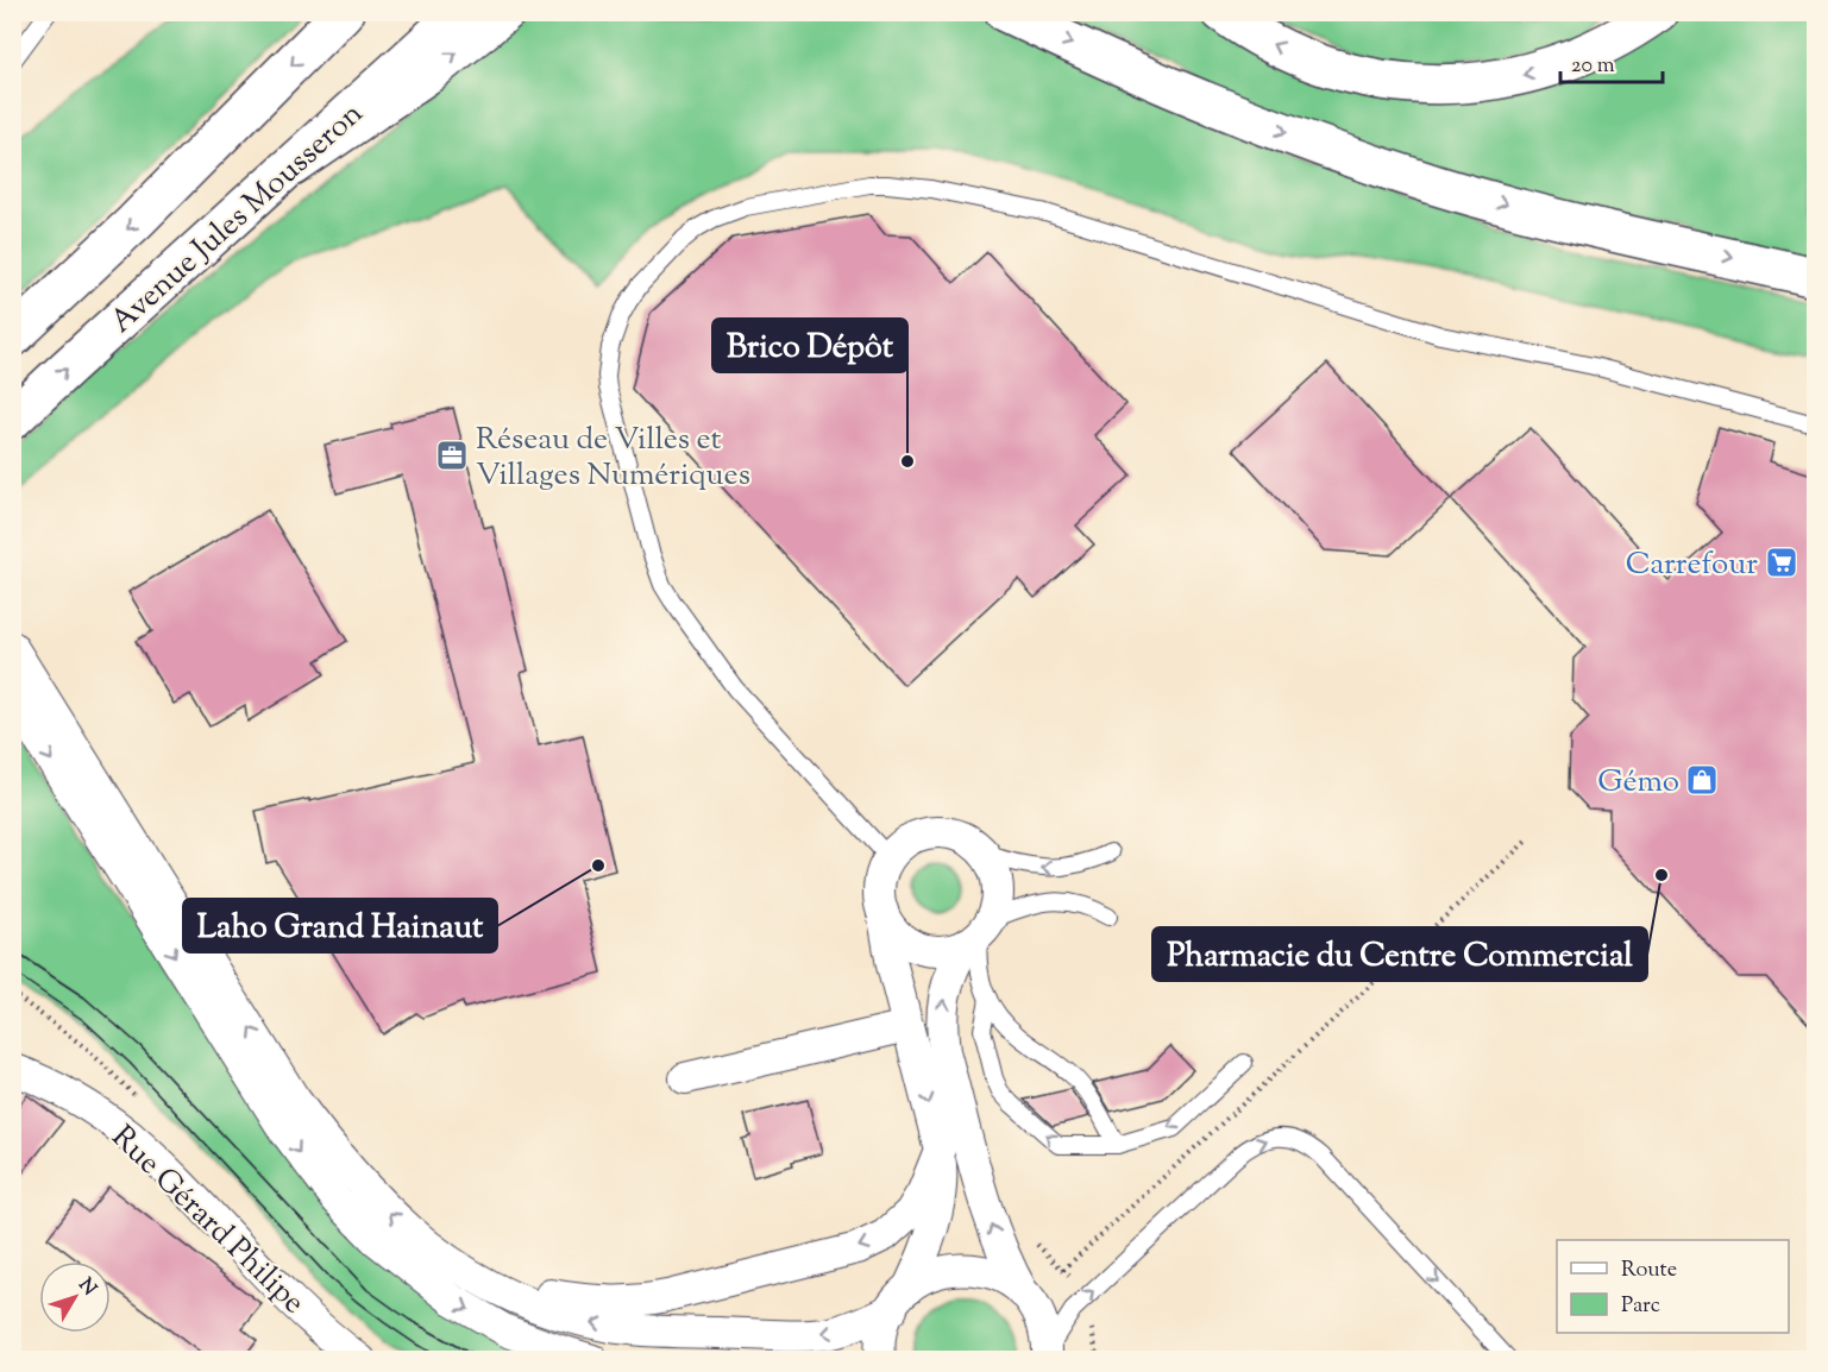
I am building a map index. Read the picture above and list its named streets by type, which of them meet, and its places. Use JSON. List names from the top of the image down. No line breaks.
{"streets":{"main road":["Avenue Jules Mousseron"],"street":["Rue Gérard Philipe"]},"places":{"office":["Réseau de Villes et Villages Numériques"],"other":["Brico Dépôt","Laho Grand Hainaut","Pharmacie du Centre Commercial"],"supermarket":["Carrefour"],"shop":["Gémo"]},"legend":["Route","Parc"],"scale_bar":"20 m","north":"top right"}
